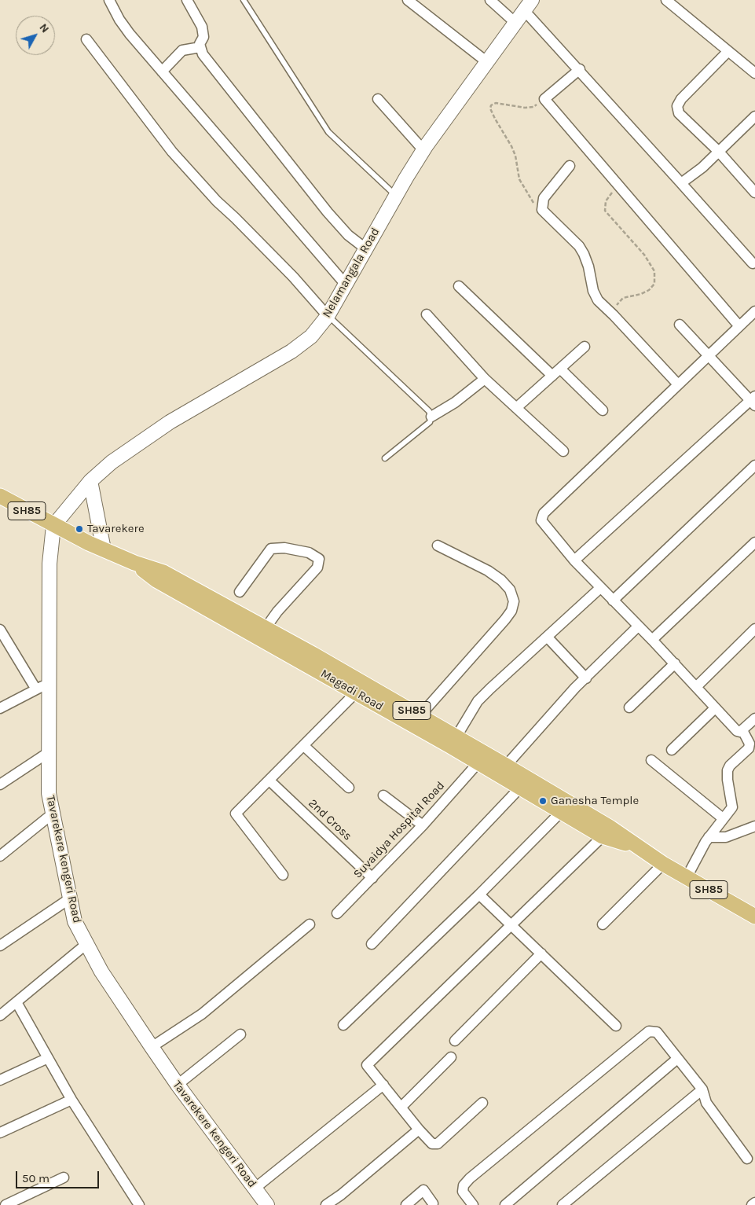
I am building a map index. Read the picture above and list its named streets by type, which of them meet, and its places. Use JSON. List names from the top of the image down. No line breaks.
{"streets":{"main road":["Nelamangala Road","SH85","Magadi Road","Tavarekere kengeri Road"],"street":["2nd Cross","Suvaidya Hospital Road"]},"crossings":[["Nelamangala Road","Magadi Road"],["Nelamangala Road","Tavarekere kengeri Road"],["Magadi Road","Suvaidya Hospital Road"],["Magadi Road","Tavarekere kengeri Road"],["2nd Cross","Suvaidya Hospital Road"]],"places":["Tavarekere","Ganesha Temple"],"scale_bar":"50 m","north":"top right"}
